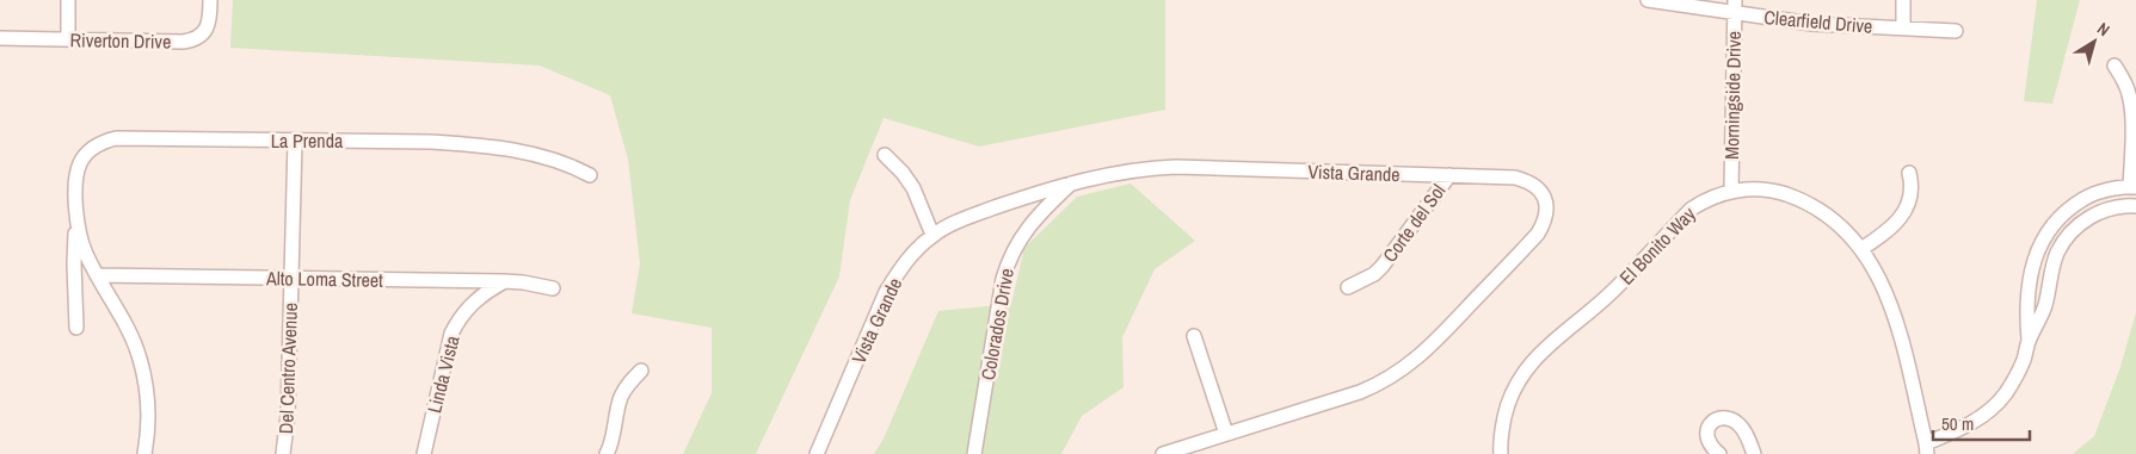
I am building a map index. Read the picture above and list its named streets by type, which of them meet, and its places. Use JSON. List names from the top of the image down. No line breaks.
{"streets":{"street":["Clearfield Drive","Riverton Drive","Morningside Drive","La Prenda","Vista Grande","Corte del Sol","El Bonito Way","Alto Loma Street","Colorados Drive","Del Centro Avenue","Linda Vista"]},"crossings":[["Clearfield Drive","Morningside Drive"],["Morningside Drive","El Bonito Way"],["La Prenda","Alto Loma Street"],["La Prenda","Del Centro Avenue"],["Vista Grande","Corte del Sol"],["Vista Grande","Colorados Drive"],["Alto Loma Street","Del Centro Avenue"],["Alto Loma Street","Linda Vista"]],"scale_bar":"50 m","north":"top right"}
